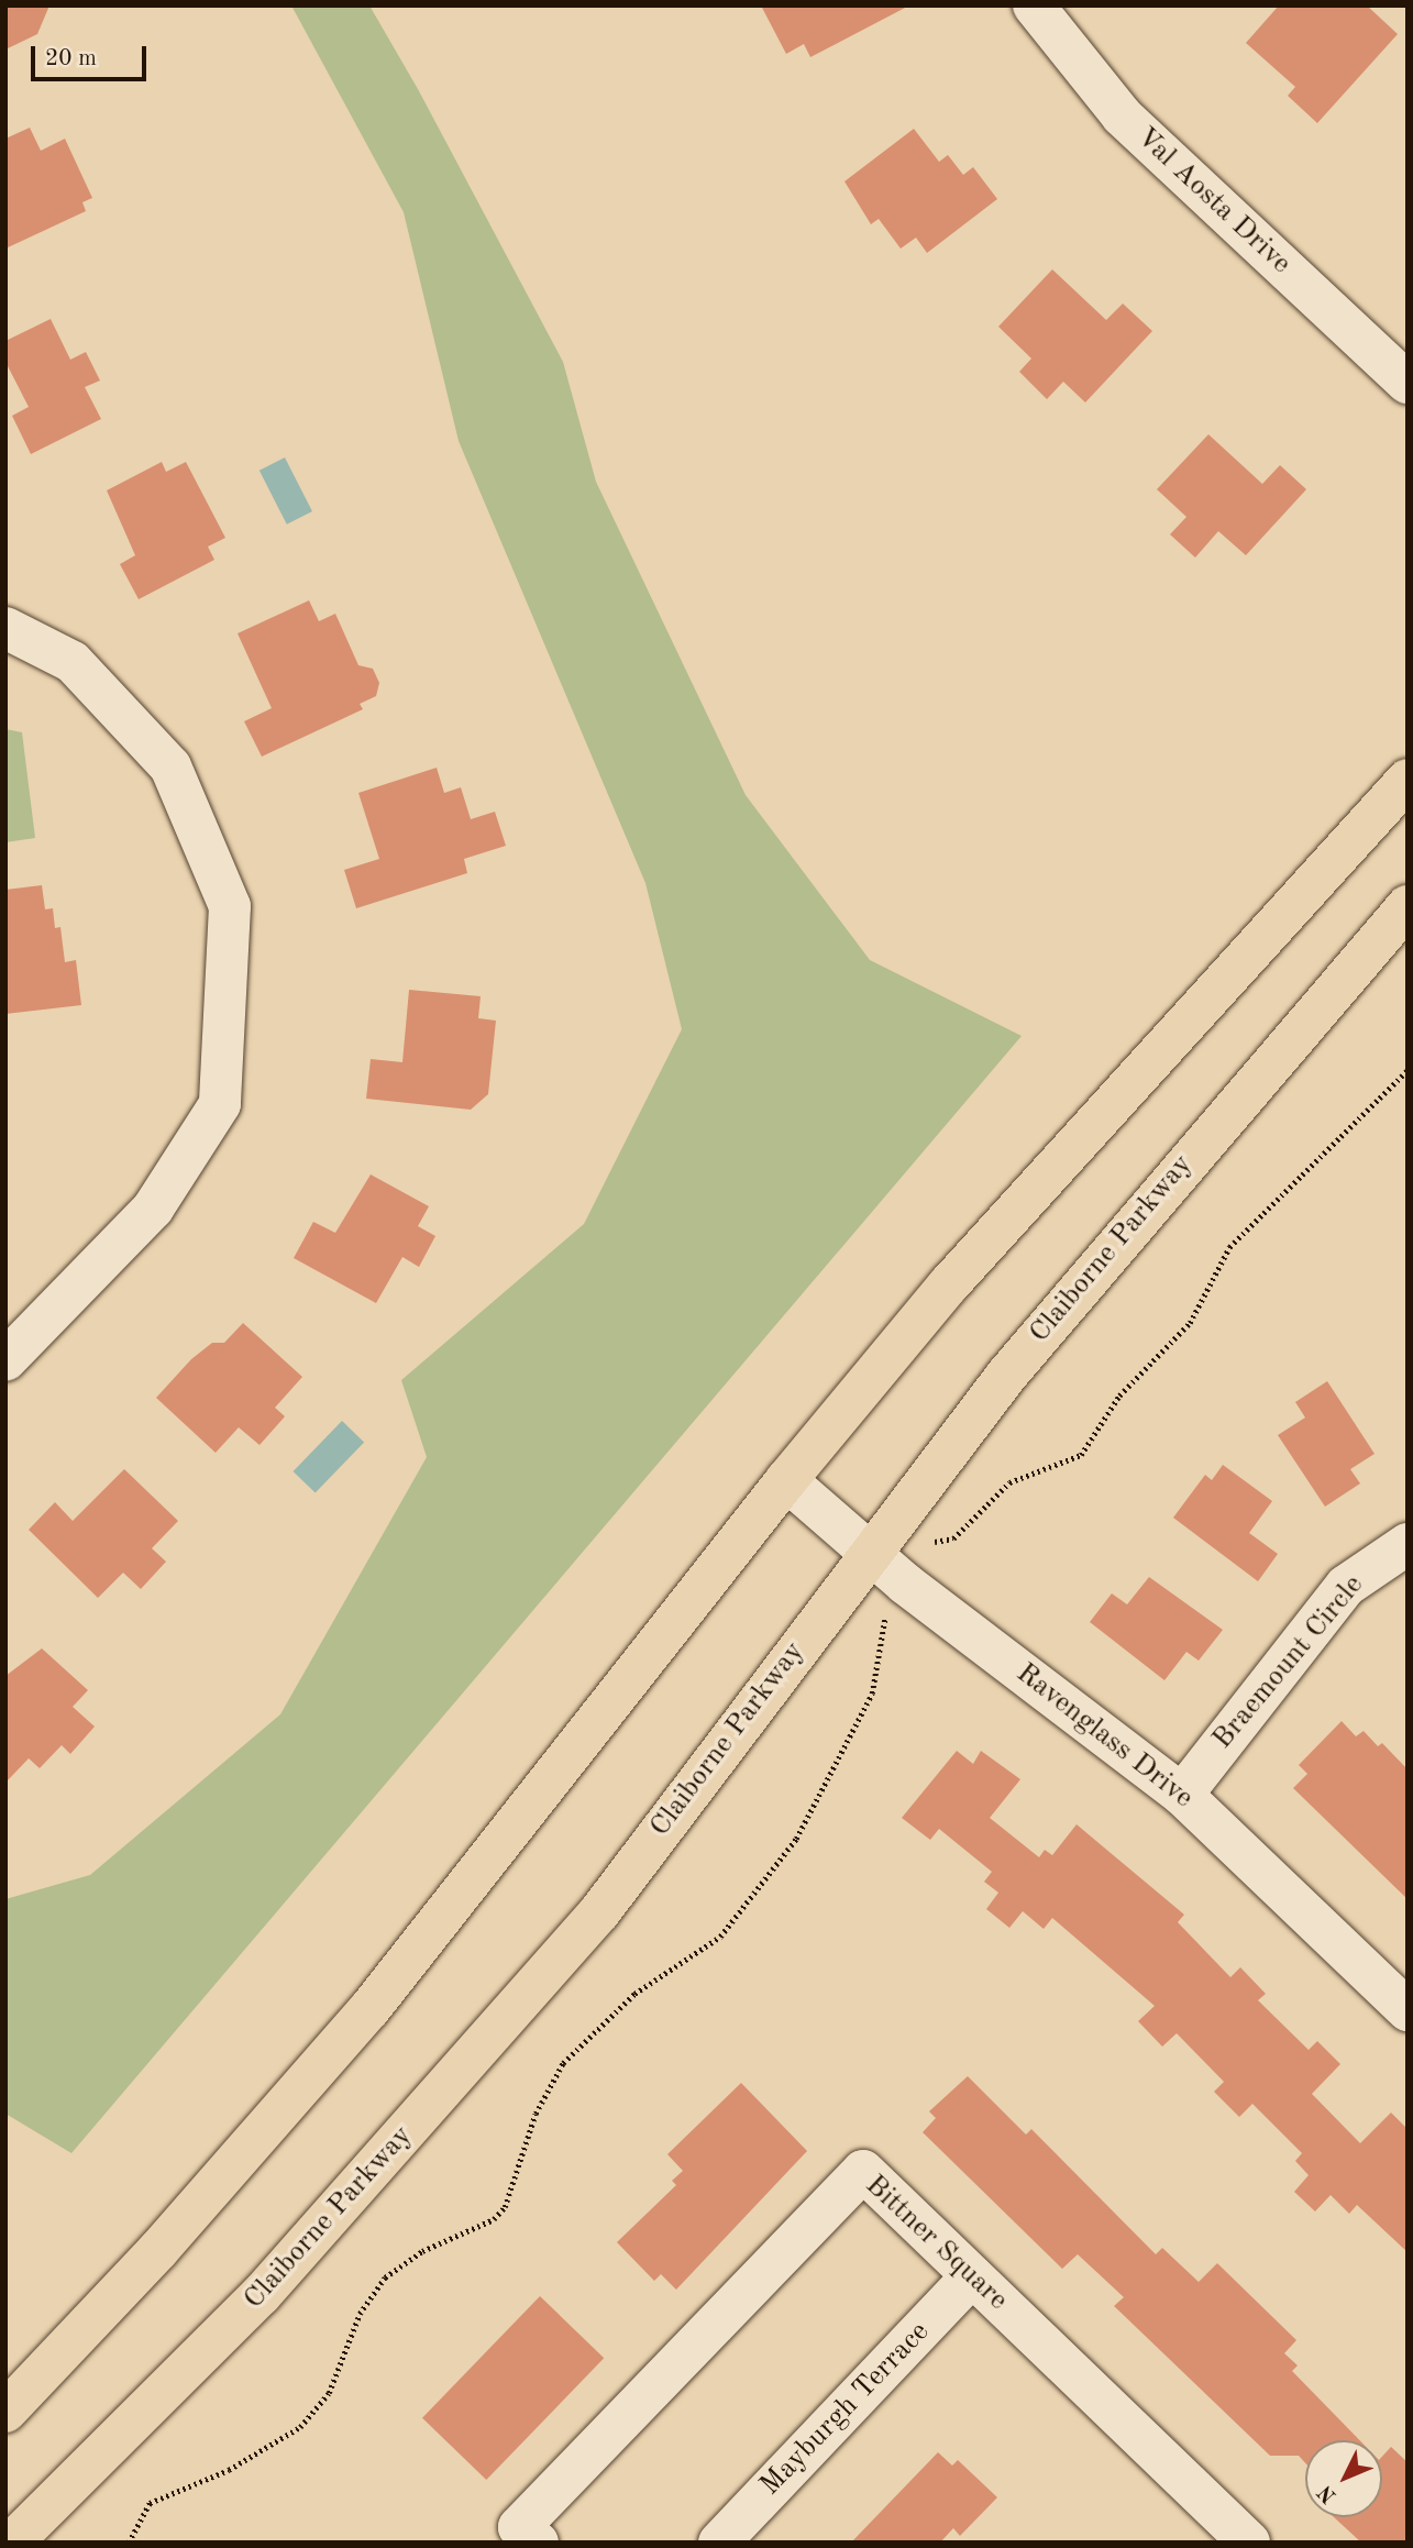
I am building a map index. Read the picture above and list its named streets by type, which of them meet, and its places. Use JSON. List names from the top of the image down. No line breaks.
{"streets":{"main road":["Claiborne Parkway"],"street":["Val Aosta Drive","Braemount Circle","Ravenglass Drive","Bittner Square","Mayburgh Terrace"]},"crossings":[["Claiborne Parkway","Ravenglass Drive"],["Braemount Circle","Ravenglass Drive"],["Bittner Square","Mayburgh Terrace"]],"scale_bar":"20 m","north":"bottom left"}
